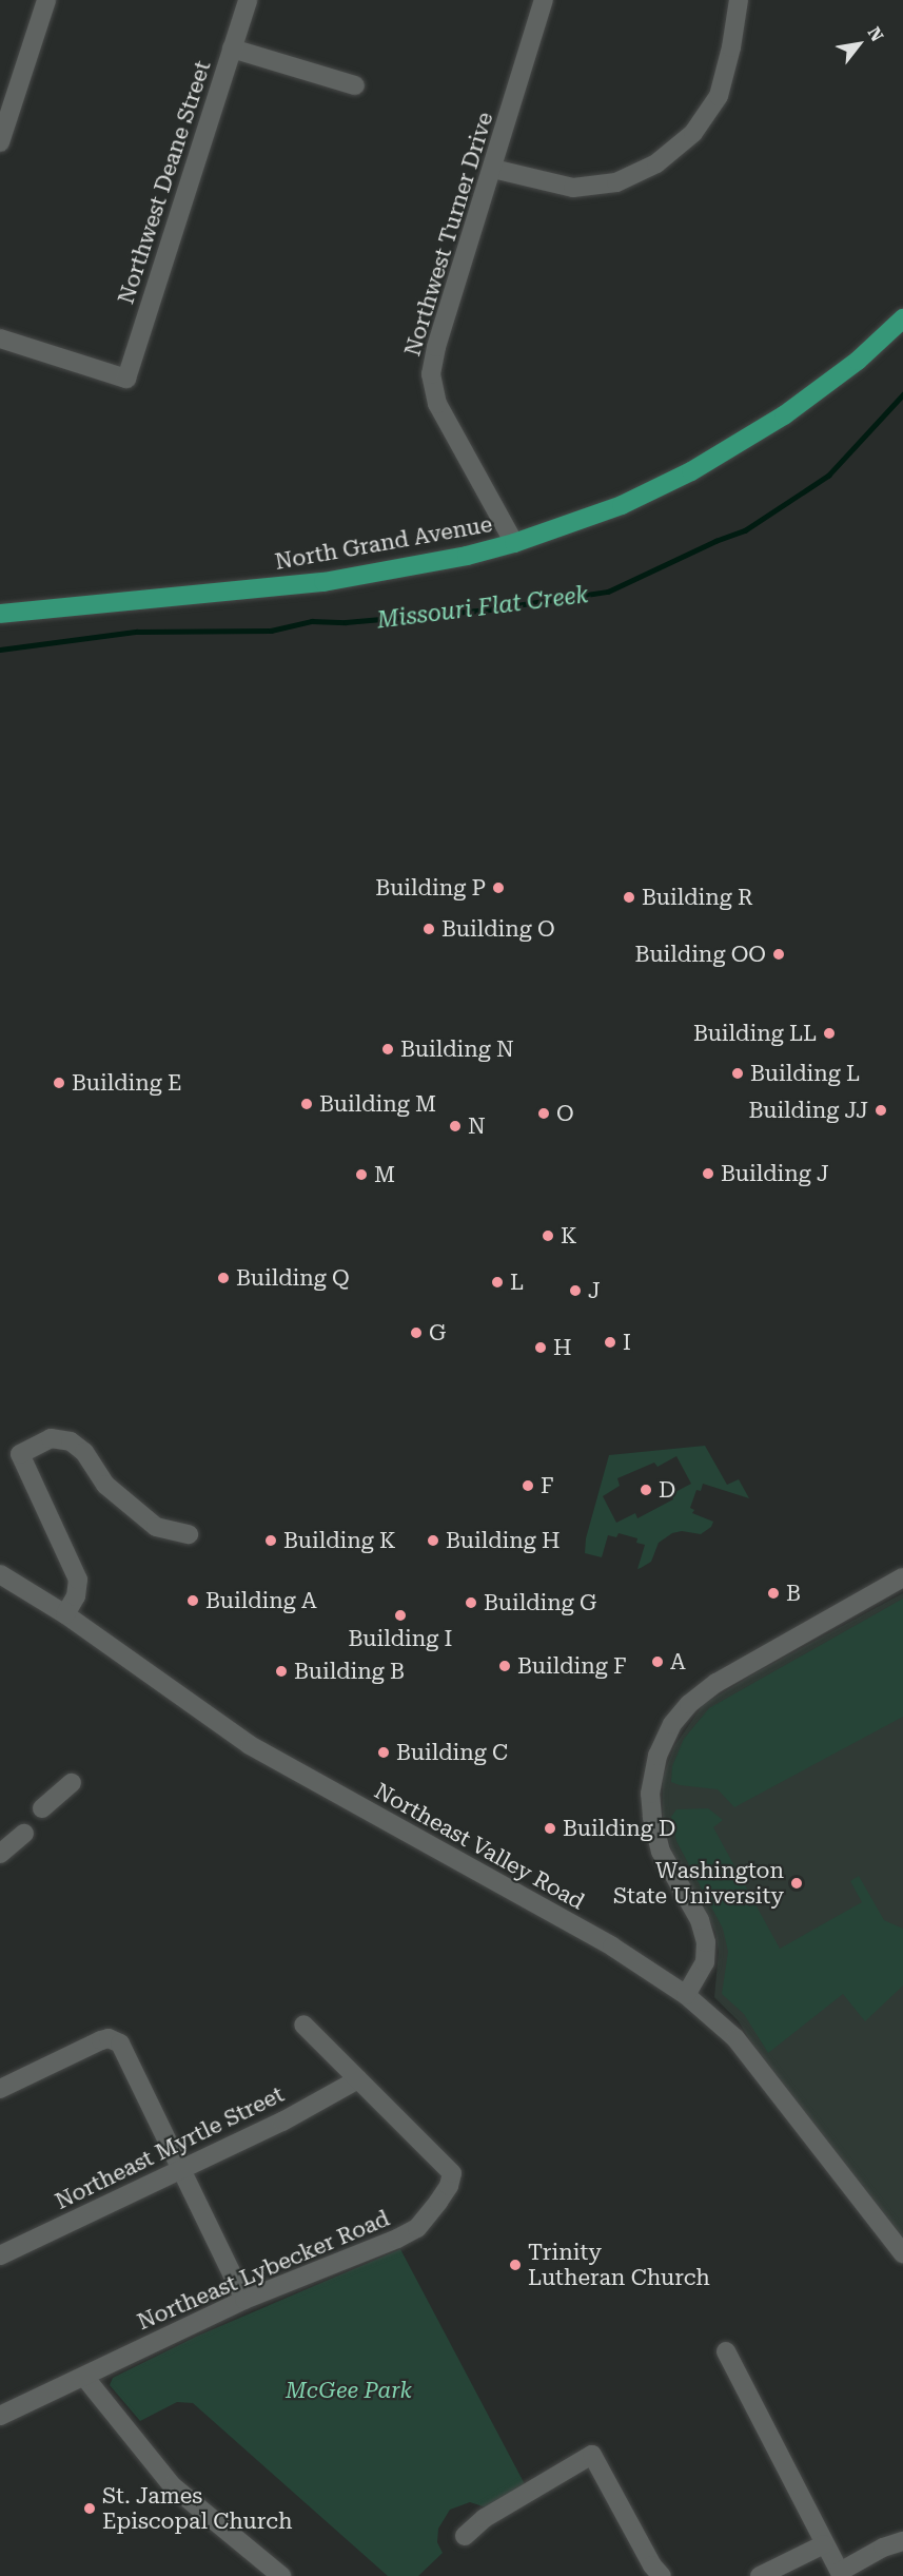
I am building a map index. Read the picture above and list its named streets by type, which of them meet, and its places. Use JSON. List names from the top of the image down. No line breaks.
{"streets":{"main road":["North Grand Avenue"],"street":["Northwest Deane Street","Northwest Turner Drive","Northeast Valley Road","Northeast Myrtle Street","Northeast Lybecker Road"]},"crossings":[["Northwest Turner Drive","North Grand Avenue"],["Northeast Myrtle Street","Northeast Lybecker Road"]],"water":["Missouri Flat Creek"],"parks":["McGee Park"],"places":["Building P","Building R","Building O","Building OO","Building LL","Building N","Building L","Building E","Building M","Building JJ","O","N","Building J","M","K","Building Q","L","J","G","I","H","F","D","Building K","Building H","B","Building A","Building G","Building I","A","Building F","Building B","Building C","Building D","Washington State University","Trinity Lutheran Church","St. James Episcopal Church"],"north":"top right"}
